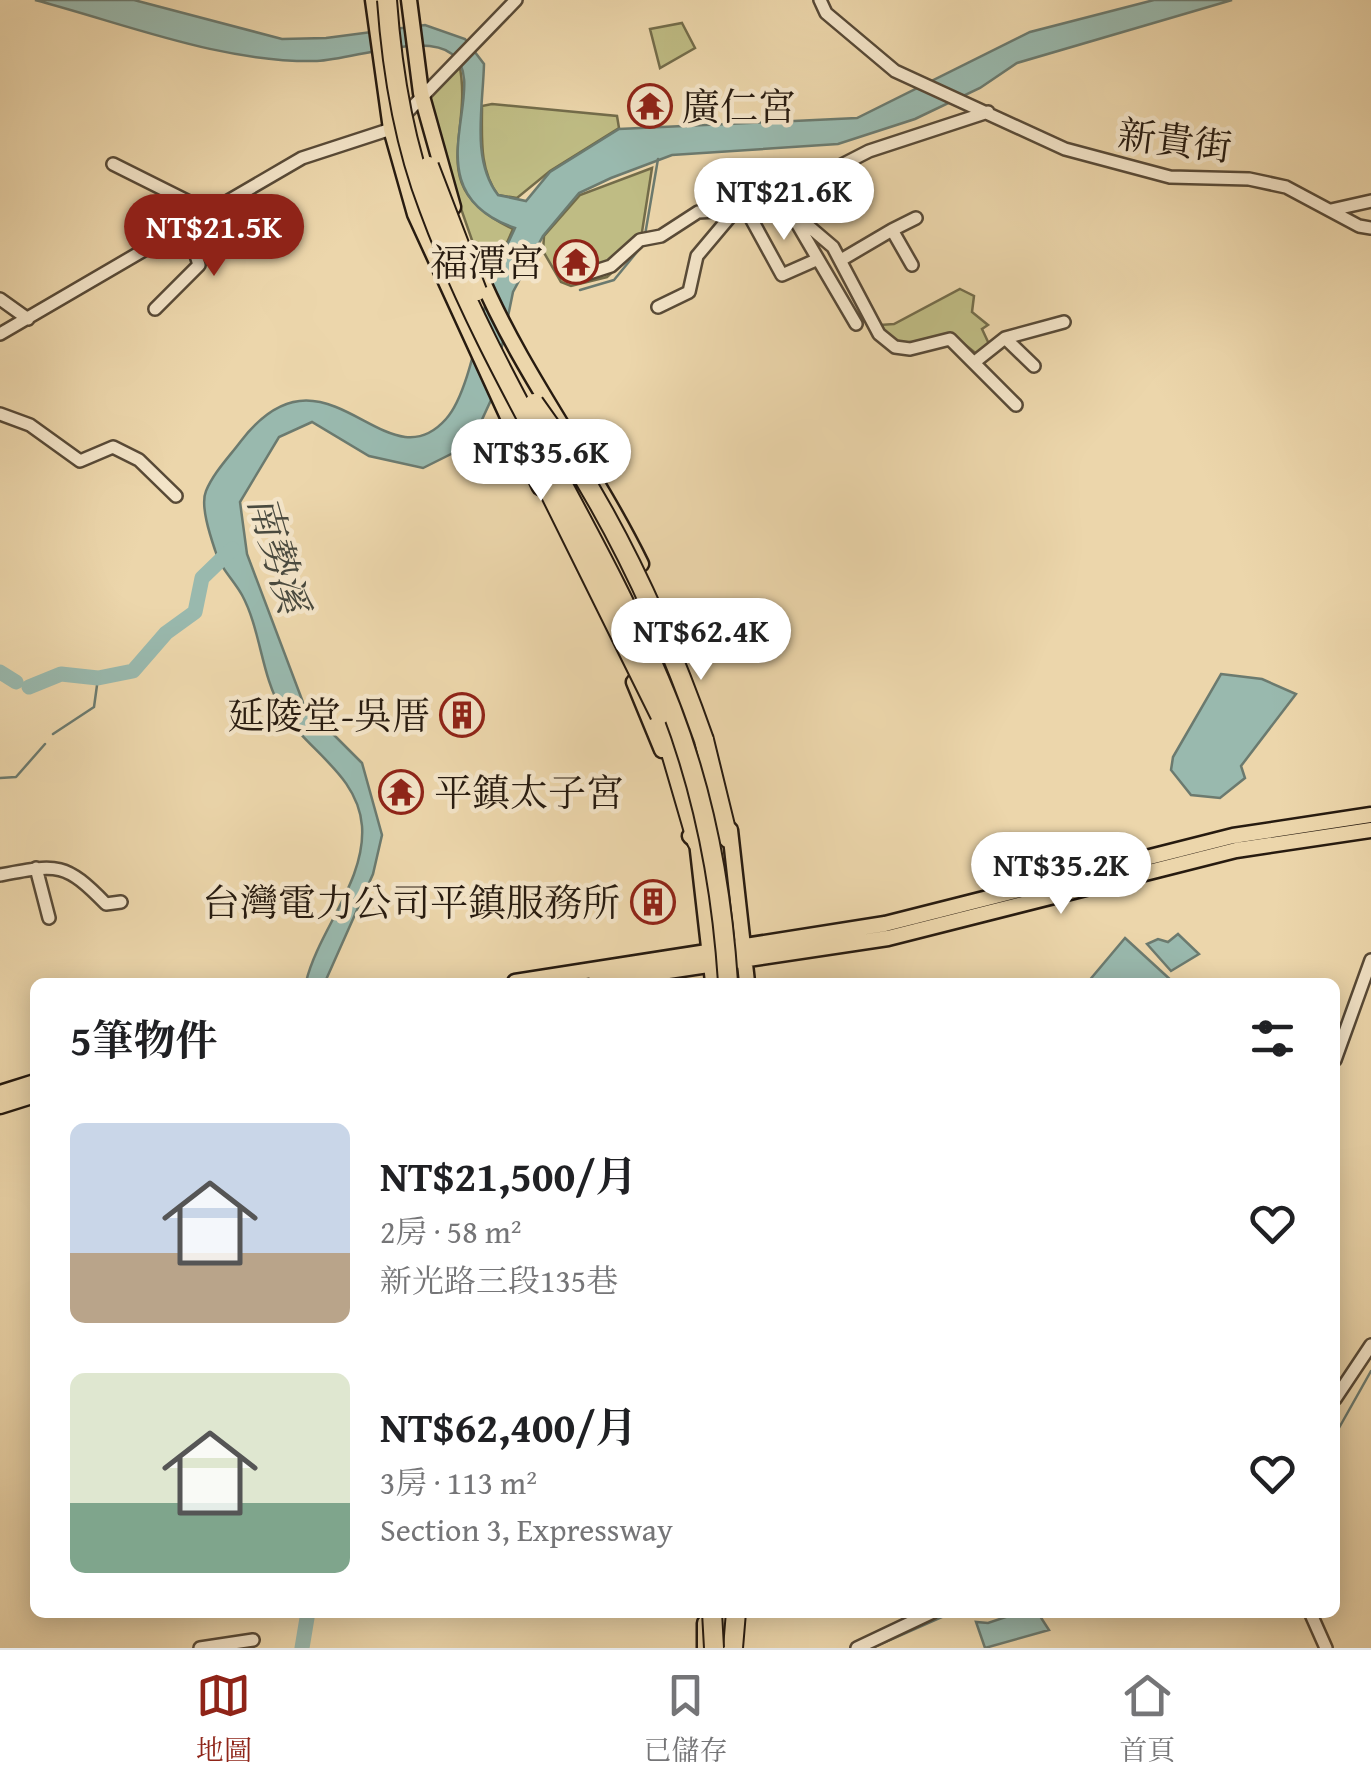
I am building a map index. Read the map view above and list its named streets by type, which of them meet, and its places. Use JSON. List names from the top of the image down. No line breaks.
{"streets":{"street":["新貴街"]},"water":["南勢溪"],"places":{"temple":["廣仁宮","福潭宮","平鎮太子宮"],"building":["延陵堂-吳厝","台灣電力公司平鎮服務所"]},"page":{"price":["NT$21.6K","NT$21.5K","NT$35.6K","NT$62.4K","NT$35.2K"],"heading":"5筆物件","list":[{"name":"NT$21,500/月","note":"2房 · 58 m² · 新光路三段135巷"},{"name":"NT$62,400/月","note":"3房 · 113 m² · Section 3, Expressway"}],"tabs":["地圖","已儲存","首頁"]}}
